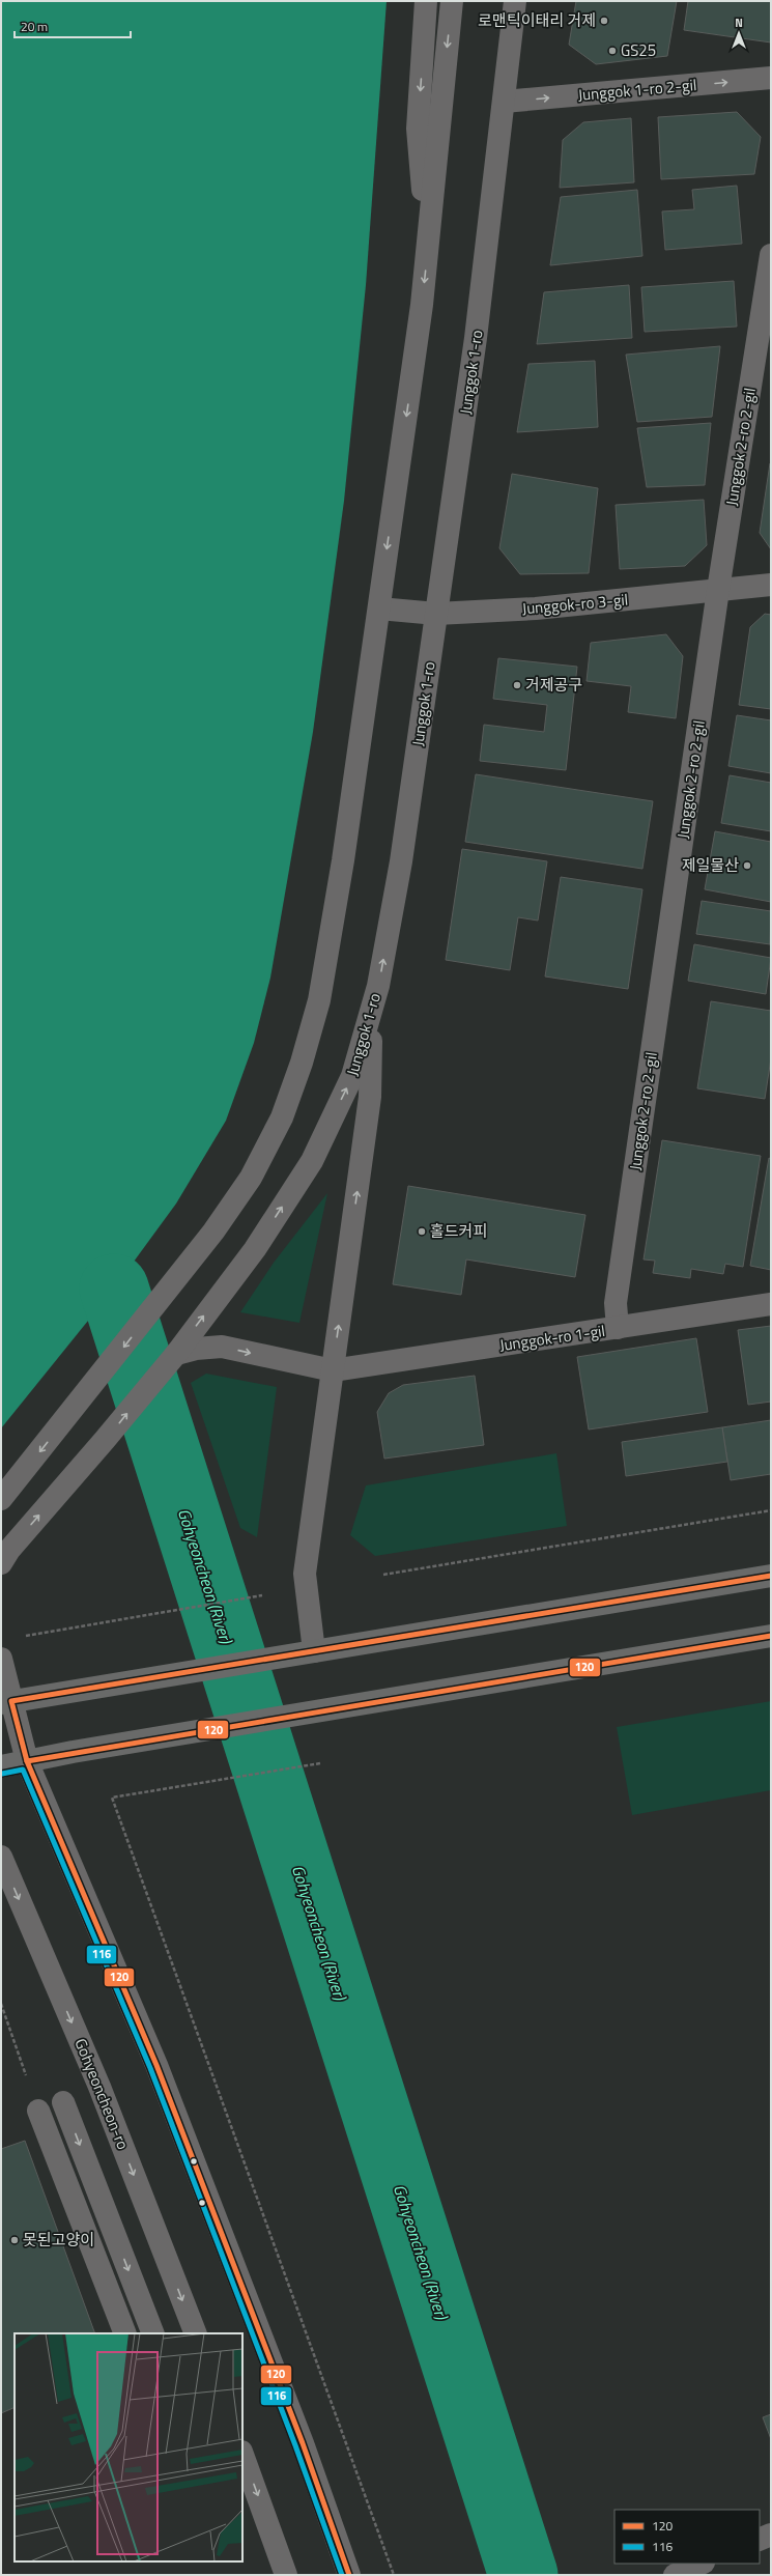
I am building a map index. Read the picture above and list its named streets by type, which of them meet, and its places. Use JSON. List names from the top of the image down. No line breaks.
{"streets":{"street":["Junggok 1-ro 2-gil","Junggok 1-ro","Junggok 2-ro 2-gil","Junggok-ro 3-gil","Junggok-ro 1-gil","Gohyeoncheon-ro"]},"crossings":[["Junggok 1-ro 2-gil","Junggok 1-ro"],["Junggok 1-ro","Junggok-ro 3-gil"],["Junggok 2-ro 2-gil","Junggok-ro 3-gil"],["Junggok 2-ro 2-gil","Junggok-ro 1-gil"]],"one_way":["Junggok 1-ro 2-gil"],"water":["Gohyeoncheon (River)"],"places":["로맨틱이태리 거제","GS25","거제공구","제일물산","홀드커피","못된고양이"],"lines":["transit line 120","transit line 116"],"legend":["120","116"],"scale_bar":"20 m","north":"top"}
